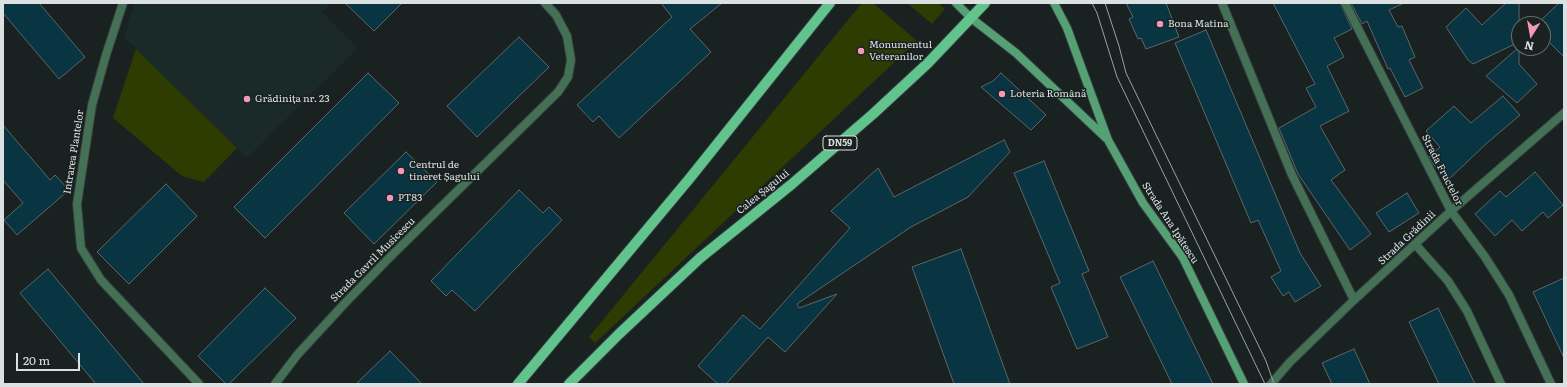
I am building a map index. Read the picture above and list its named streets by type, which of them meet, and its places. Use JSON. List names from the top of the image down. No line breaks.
{"streets":{"main road":["DN59","Calea Șagului"],"street":["Intrarea Plantelor","Strada Fructelor","Strada Ana Ipătescu","Strada Grădinii","Strada Gavril Musicescu"]},"crossings":[["DN59","Calea Șagului"],["DN59","Strada Ana Ipătescu"],["Strada Fructelor","Strada Grădinii"],["Calea Șagului","Strada Ana Ipătescu"]],"places":["Bona Matina","Monumentul Veteranilor","Loteria Română","Grădinița nr. 23","Centrul de tineret Șagului","PT83"],"scale_bar":"20 m","north":"bottom"}
